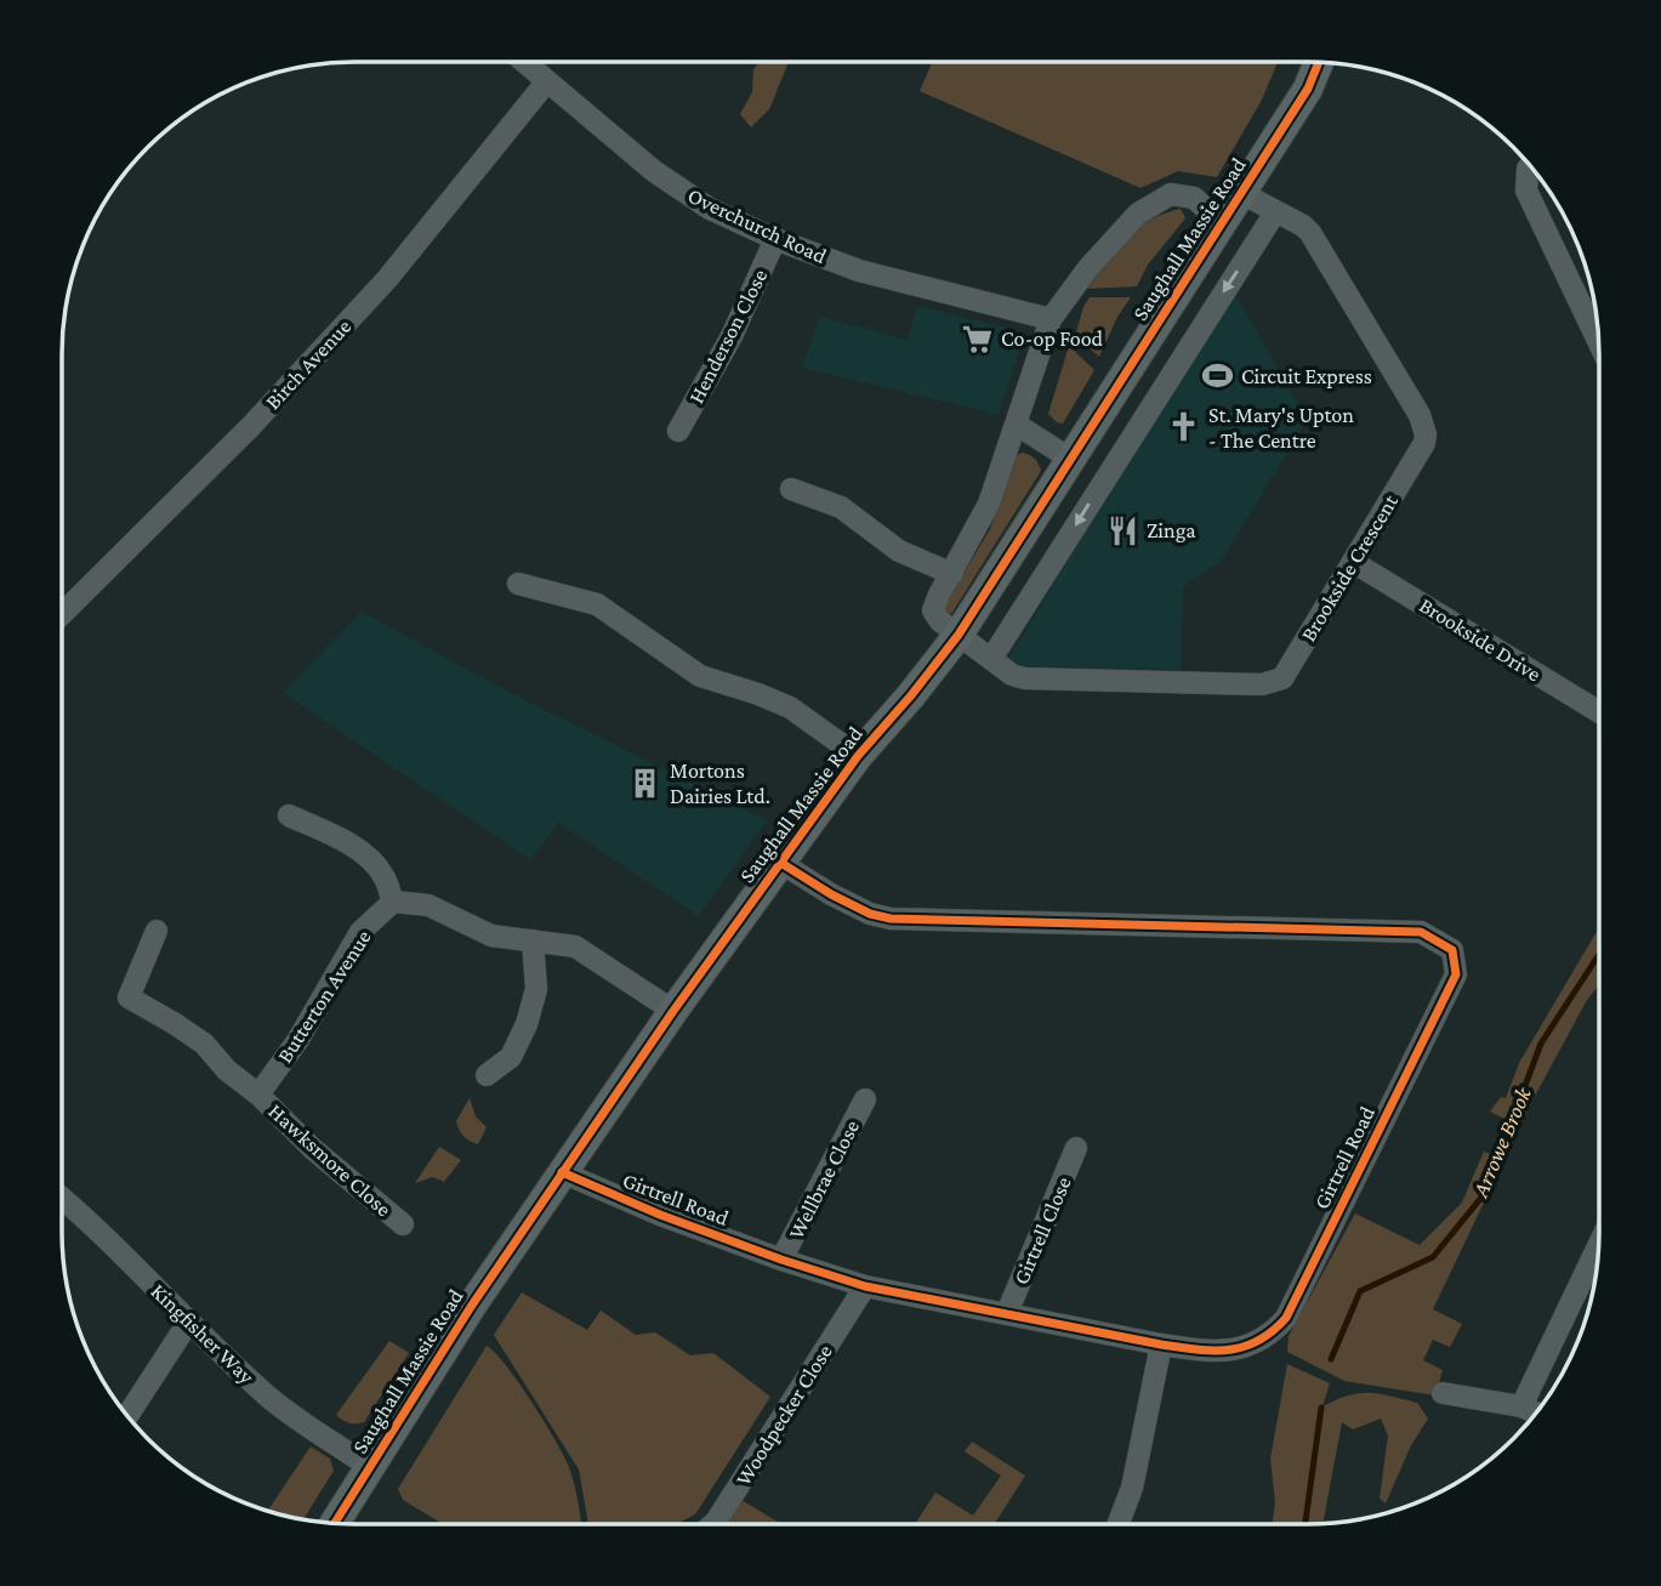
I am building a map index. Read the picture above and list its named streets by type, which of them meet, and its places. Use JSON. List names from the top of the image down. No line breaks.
{"streets":{"main road":["Saughall Massie Road"],"street":["Overchurch Road","Henderson Close","Birch Avenue","Brookside Crescent","Brookside Drive","Butterton Avenue","Girtrell Road","Hawksmore Close","Wellbrae Close","Girtrell Close","Kingfisher Way","Woodpecker Close"]},"crossings":[["Overchurch Road","Saughall Massie Road"],["Overchurch Road","Henderson Close"],["Overchurch Road","Birch Avenue"],["Saughall Massie Road","Brookside Crescent"],["Saughall Massie Road","Girtrell Road"],["Saughall Massie Road","Kingfisher Way"],["Brookside Crescent","Brookside Drive"],["Butterton Avenue","Hawksmore Close"],["Girtrell Road","Wellbrae Close"],["Girtrell Road","Girtrell Close"],["Girtrell Road","Woodpecker Close"]],"water":["Arrowe Brook"],"places":{"supermarket":["Co-op Food"],"sports":["Circuit Express"],"church":["St. Mary's Upton - The Centre"],"restaurant":["Zinga"],"building":["Mortons Dairies Ltd."]}}
